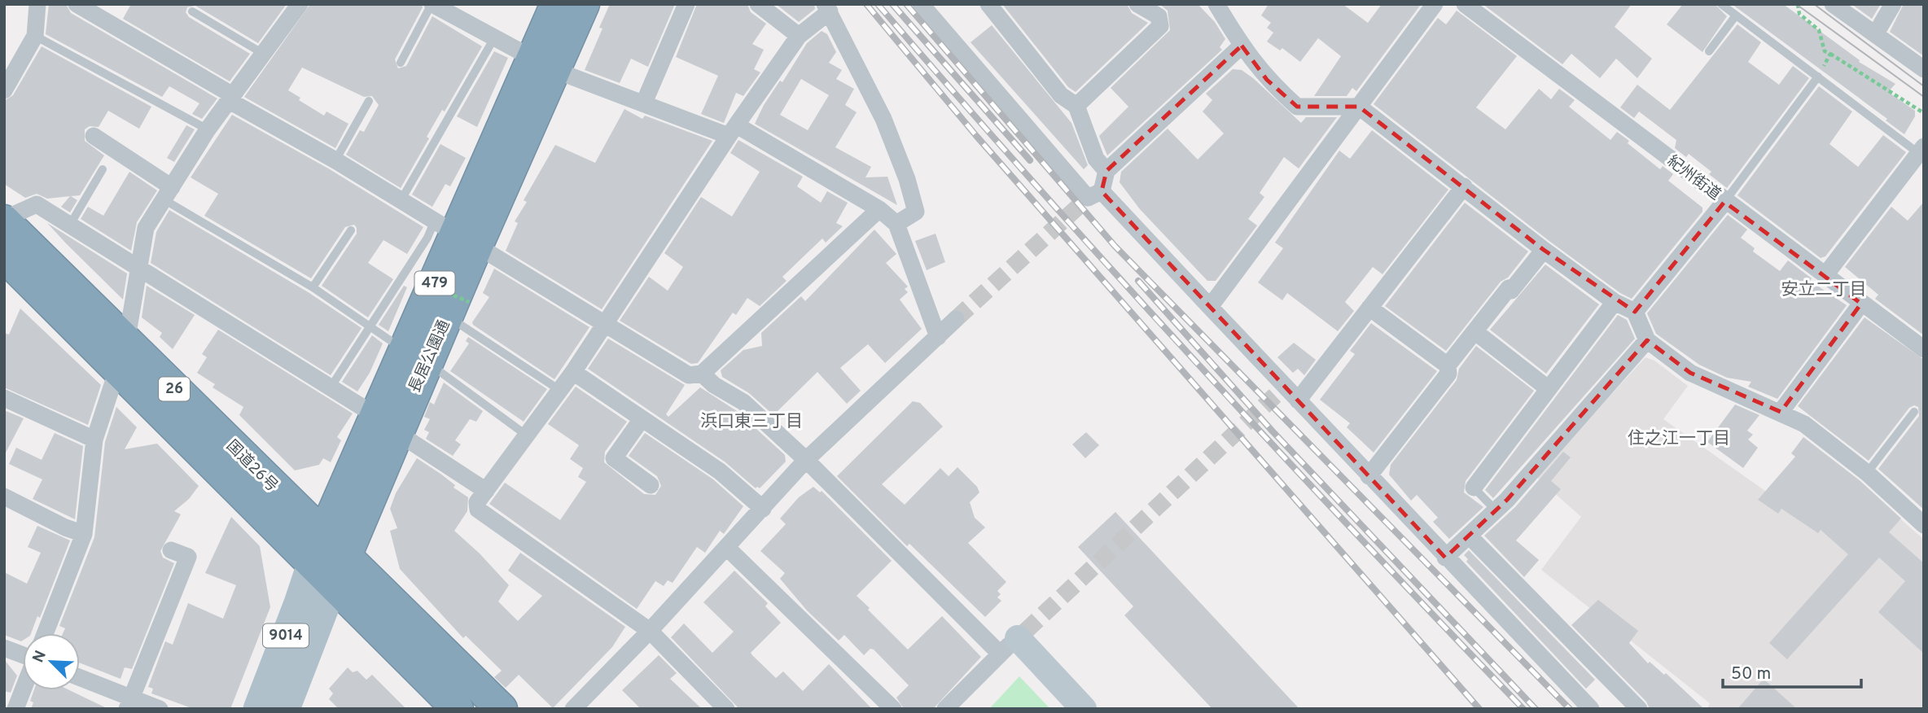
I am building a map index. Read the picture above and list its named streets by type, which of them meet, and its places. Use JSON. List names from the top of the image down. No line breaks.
{"streets":{"highway":["479","長居公園通","26","国道26号"],"main road":["9014"],"street":["紀州街道"]},"crossings":[["長居公園通","国道26号"],["長居公園通","9014"],["国道26号","9014"]],"districts":["安立二丁目","浜口東三丁目","住之江一丁目"],"scale_bar":"50 m","north":"top left"}
